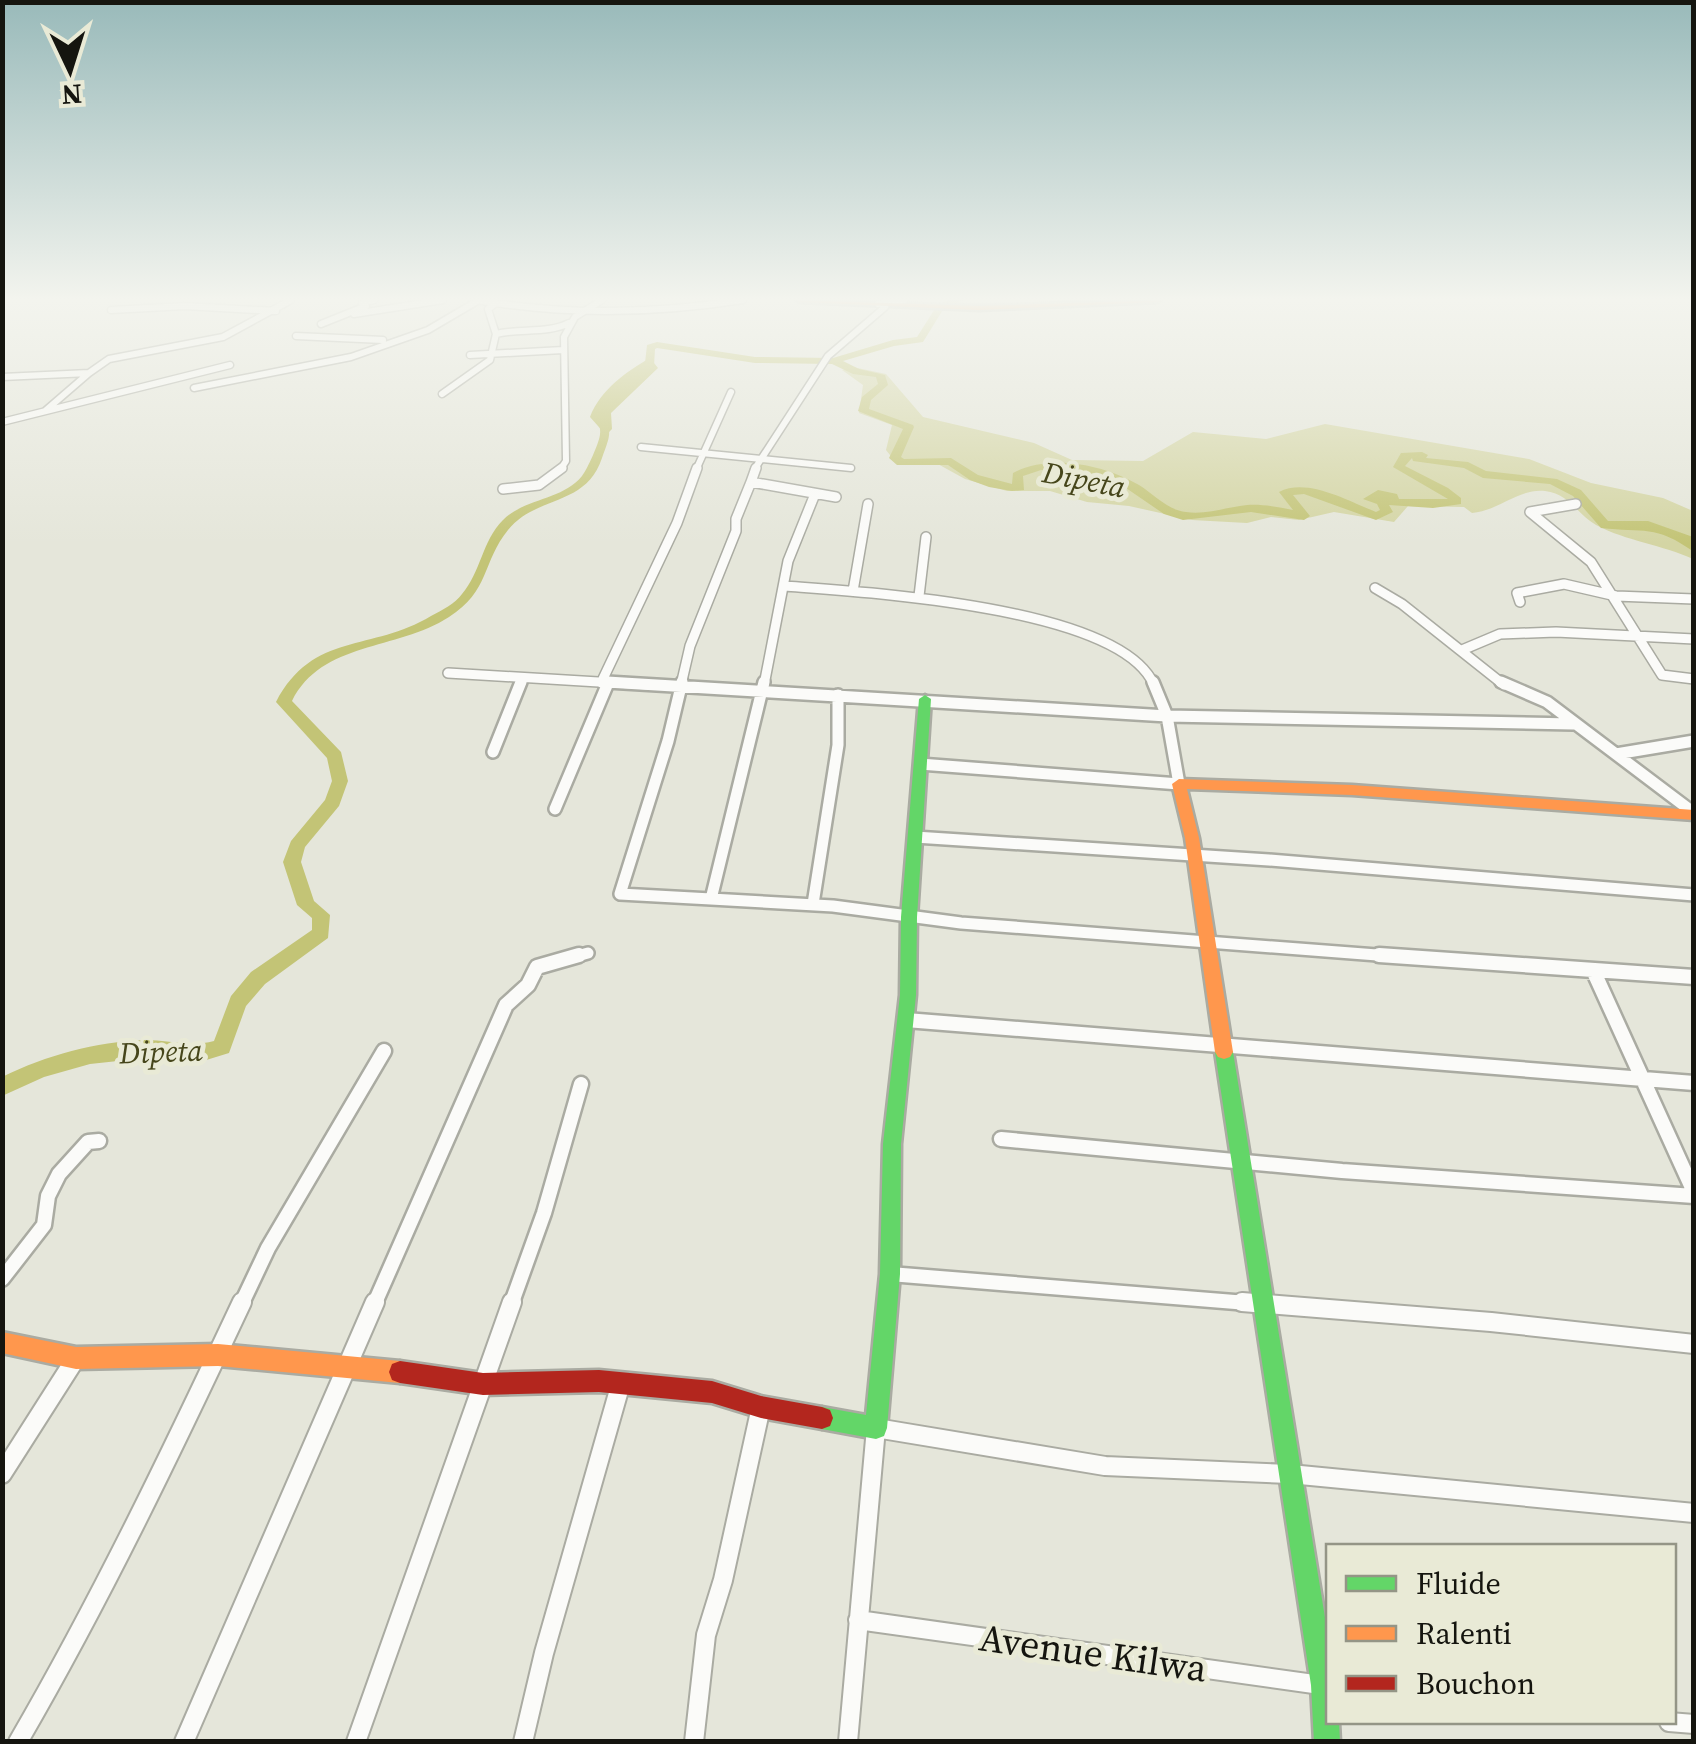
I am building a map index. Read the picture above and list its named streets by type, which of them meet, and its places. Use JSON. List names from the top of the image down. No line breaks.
{"streets":{"street":["Avenue Kilwa"]},"water":["Dipeta"],"legend":["Fluide","Ralenti","Bouchon"],"north":"bottom"}
